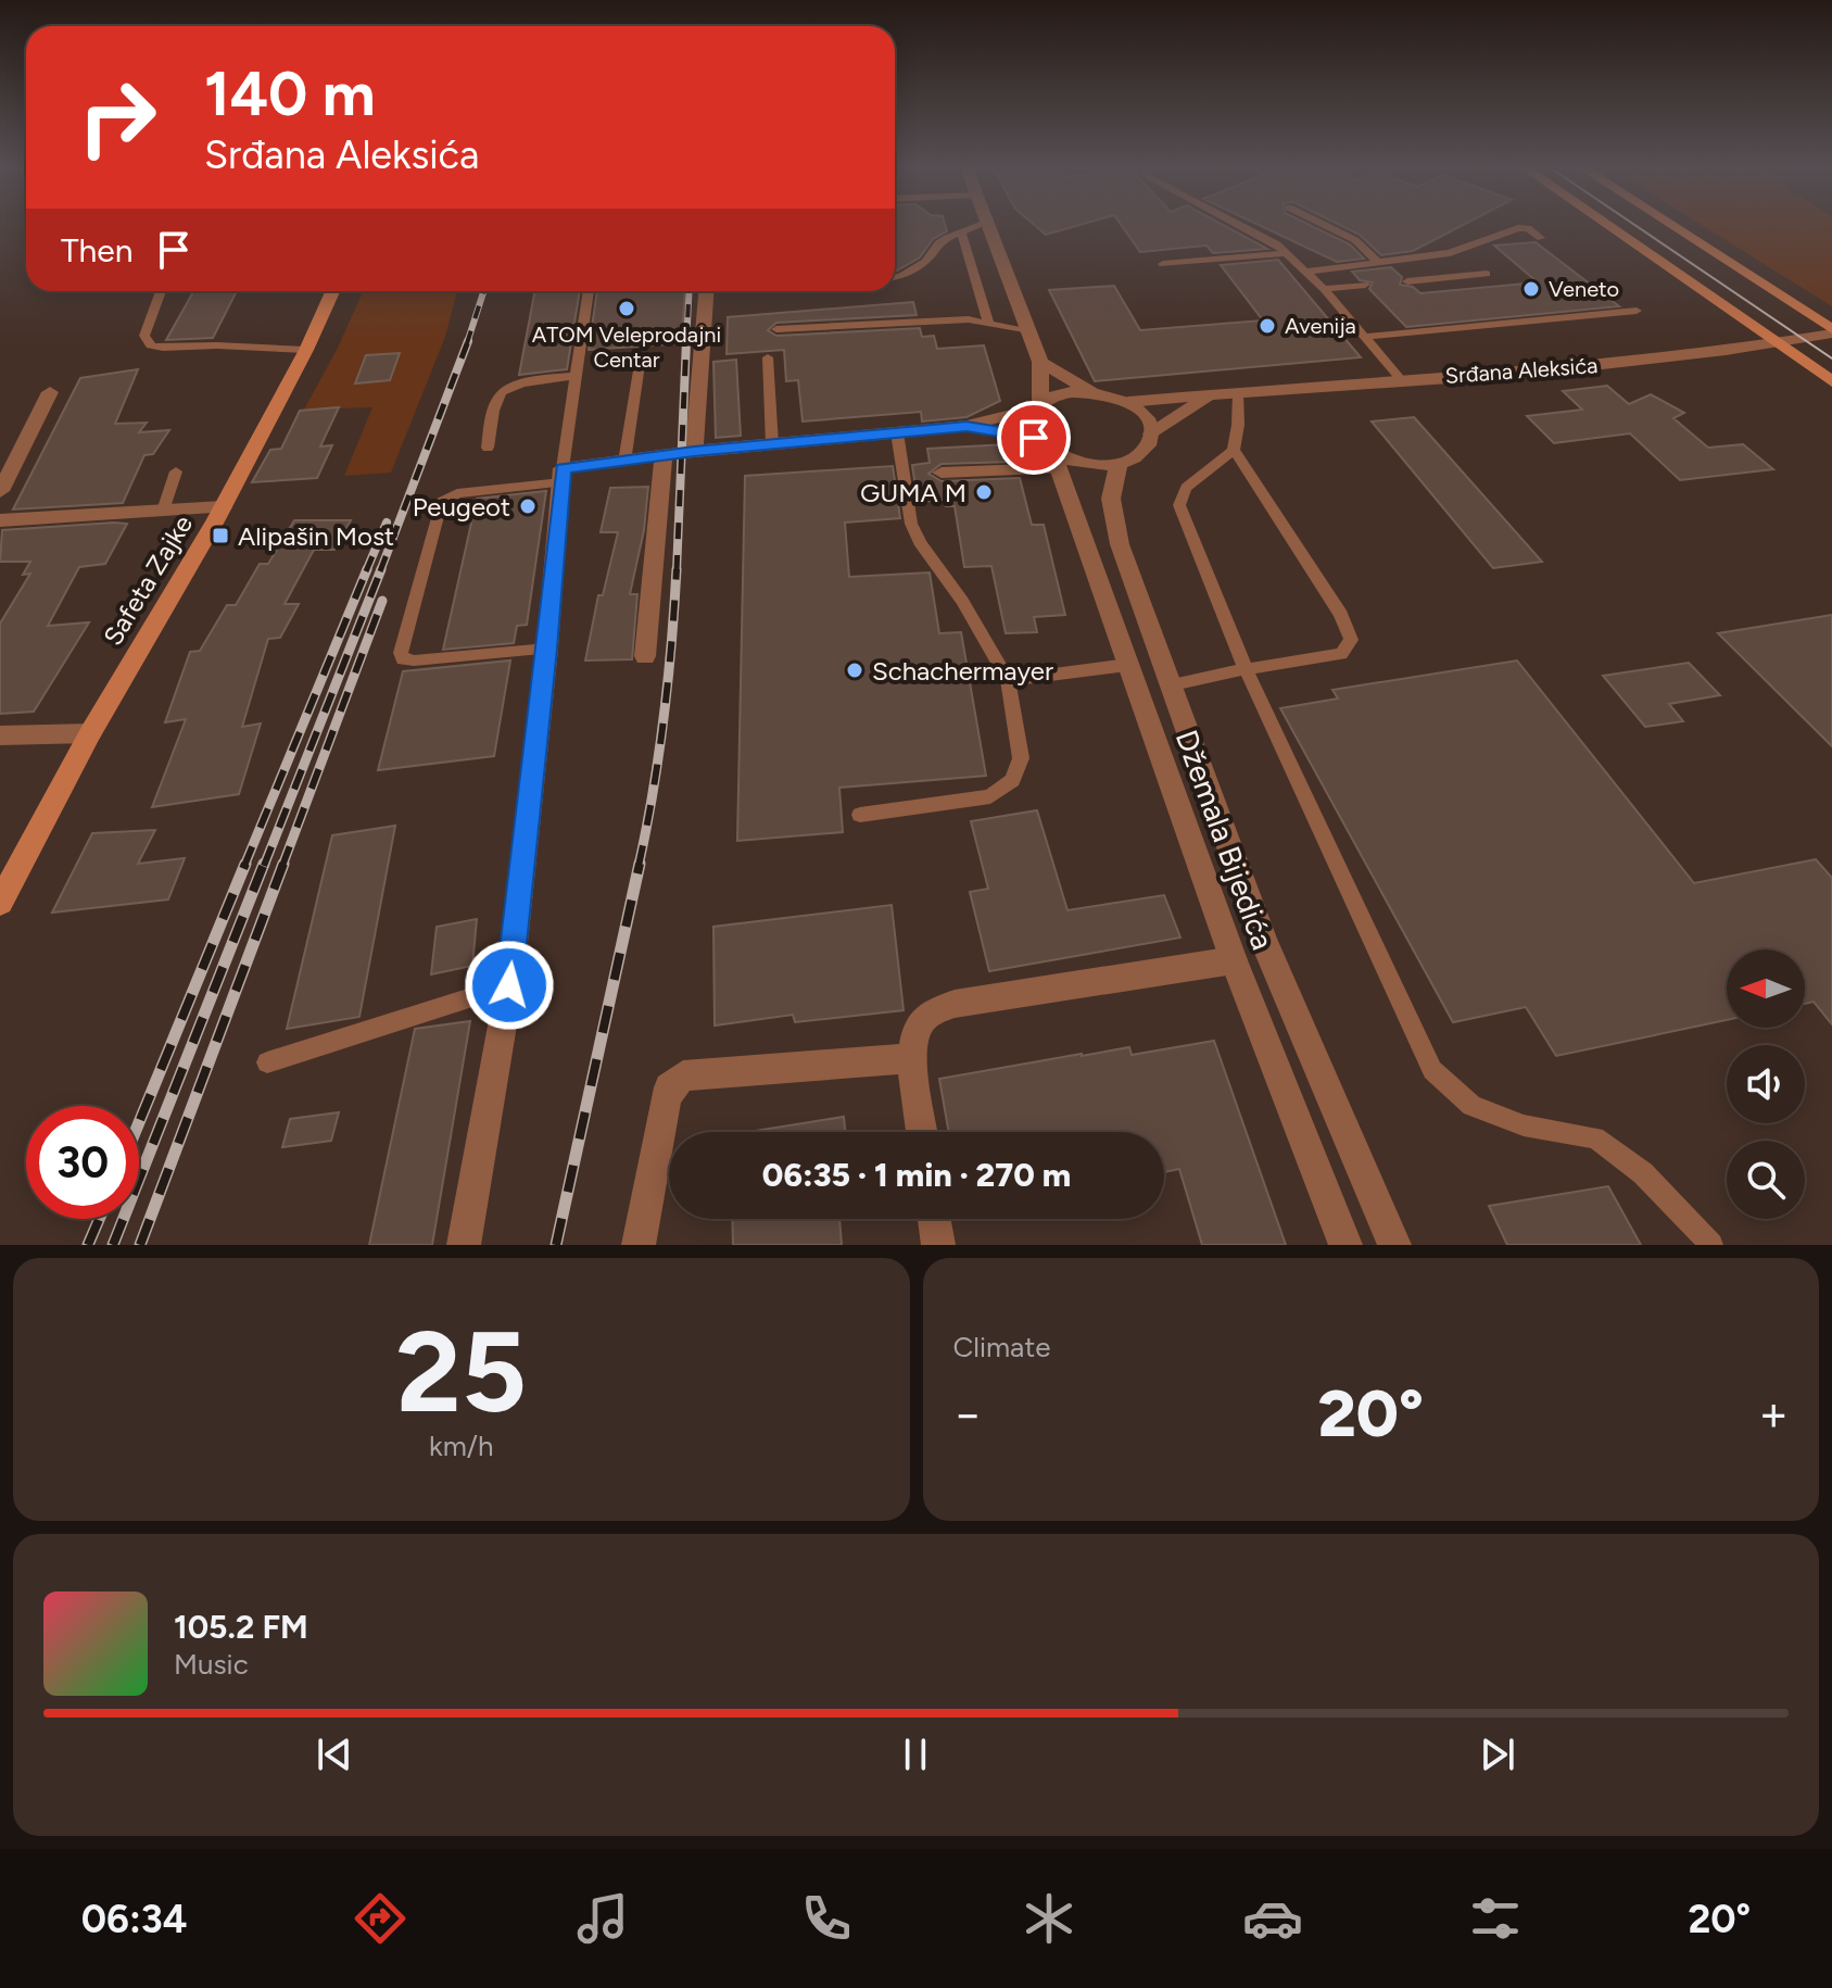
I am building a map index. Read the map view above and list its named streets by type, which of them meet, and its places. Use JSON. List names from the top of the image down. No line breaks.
{"streets":{"main road":["Safeta Zajke"],"street":["Srđana Aleksića","Džemala Bijedića"]},"crossings":[["Srđana Aleksića","Džemala Bijedića"]],"places":{"other":["Veneto","ATOM Veleprodajni Centar","Avenija","GUMA M","Peugeot","Schachermayer"],"transit":["Alipašin Most"]},"north":"left","page":{"turn":["140 m","Srđana Aleksića"],"then":"Then","limit":"30","trip":"06:35 · 1 min · 270 m","tile":[["25","km/h"],"Climate"],"heat":["−","20°","+"],"song":["105.2 FM","Music"],"tabs":["06:34","20°"]}}
